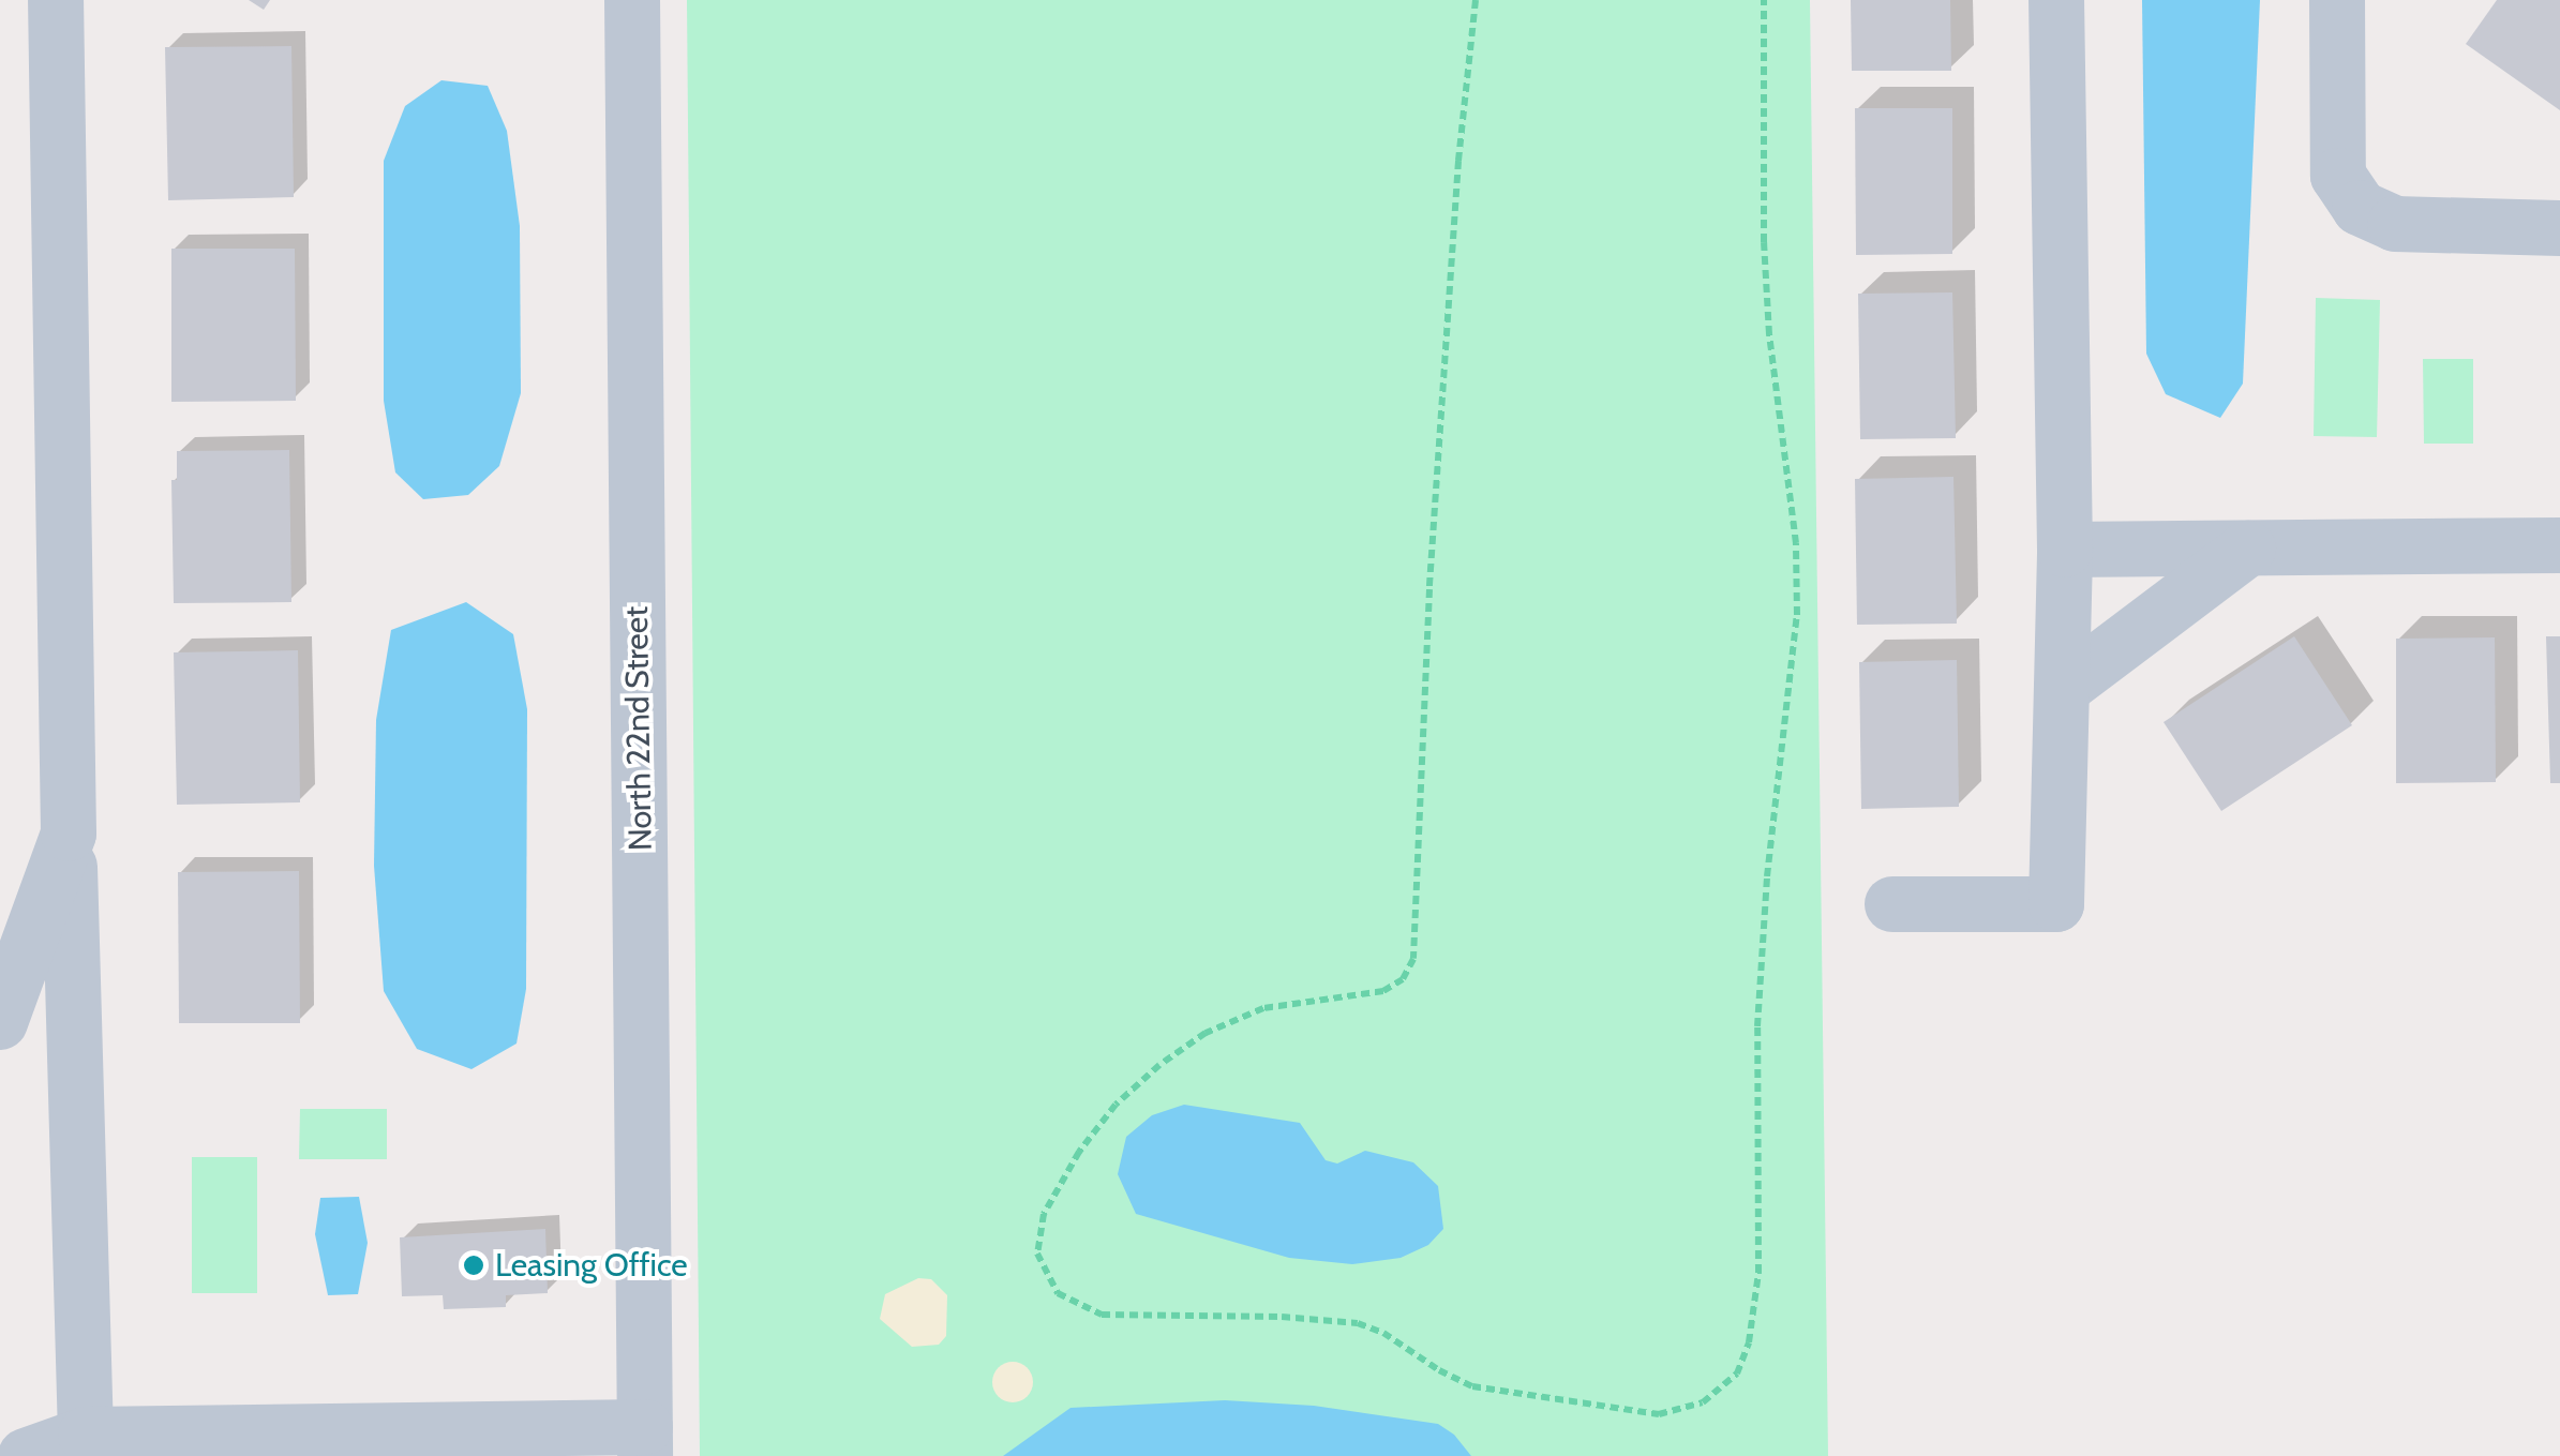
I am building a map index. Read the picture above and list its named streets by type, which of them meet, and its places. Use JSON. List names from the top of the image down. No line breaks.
{"streets":{"street":["North 22nd Street"]},"places":["Leasing Office"]}
